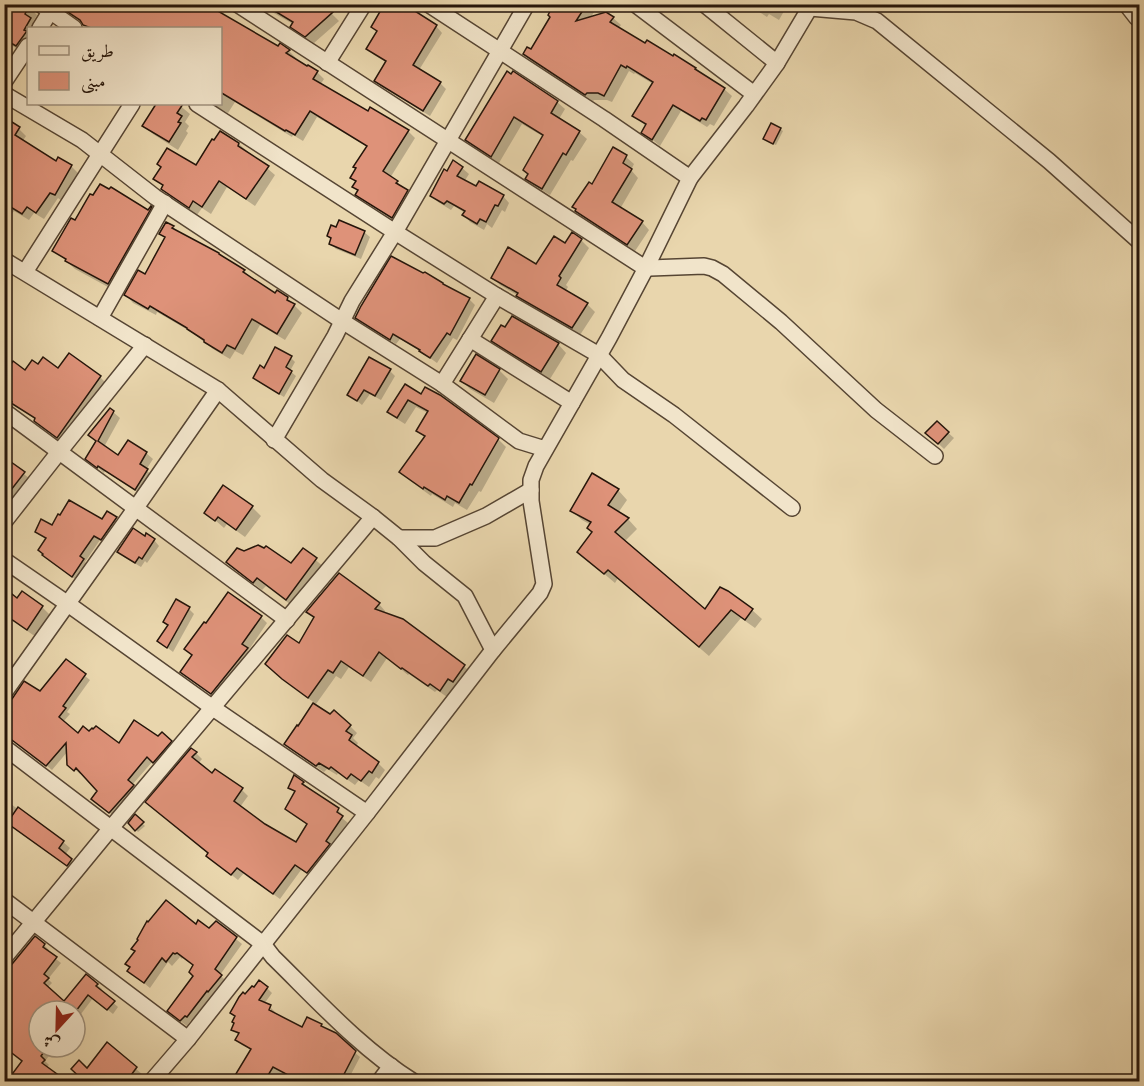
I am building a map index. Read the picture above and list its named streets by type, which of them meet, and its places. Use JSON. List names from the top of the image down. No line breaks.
{"legend":["طريق","مبنى"],"north":"bottom"}
